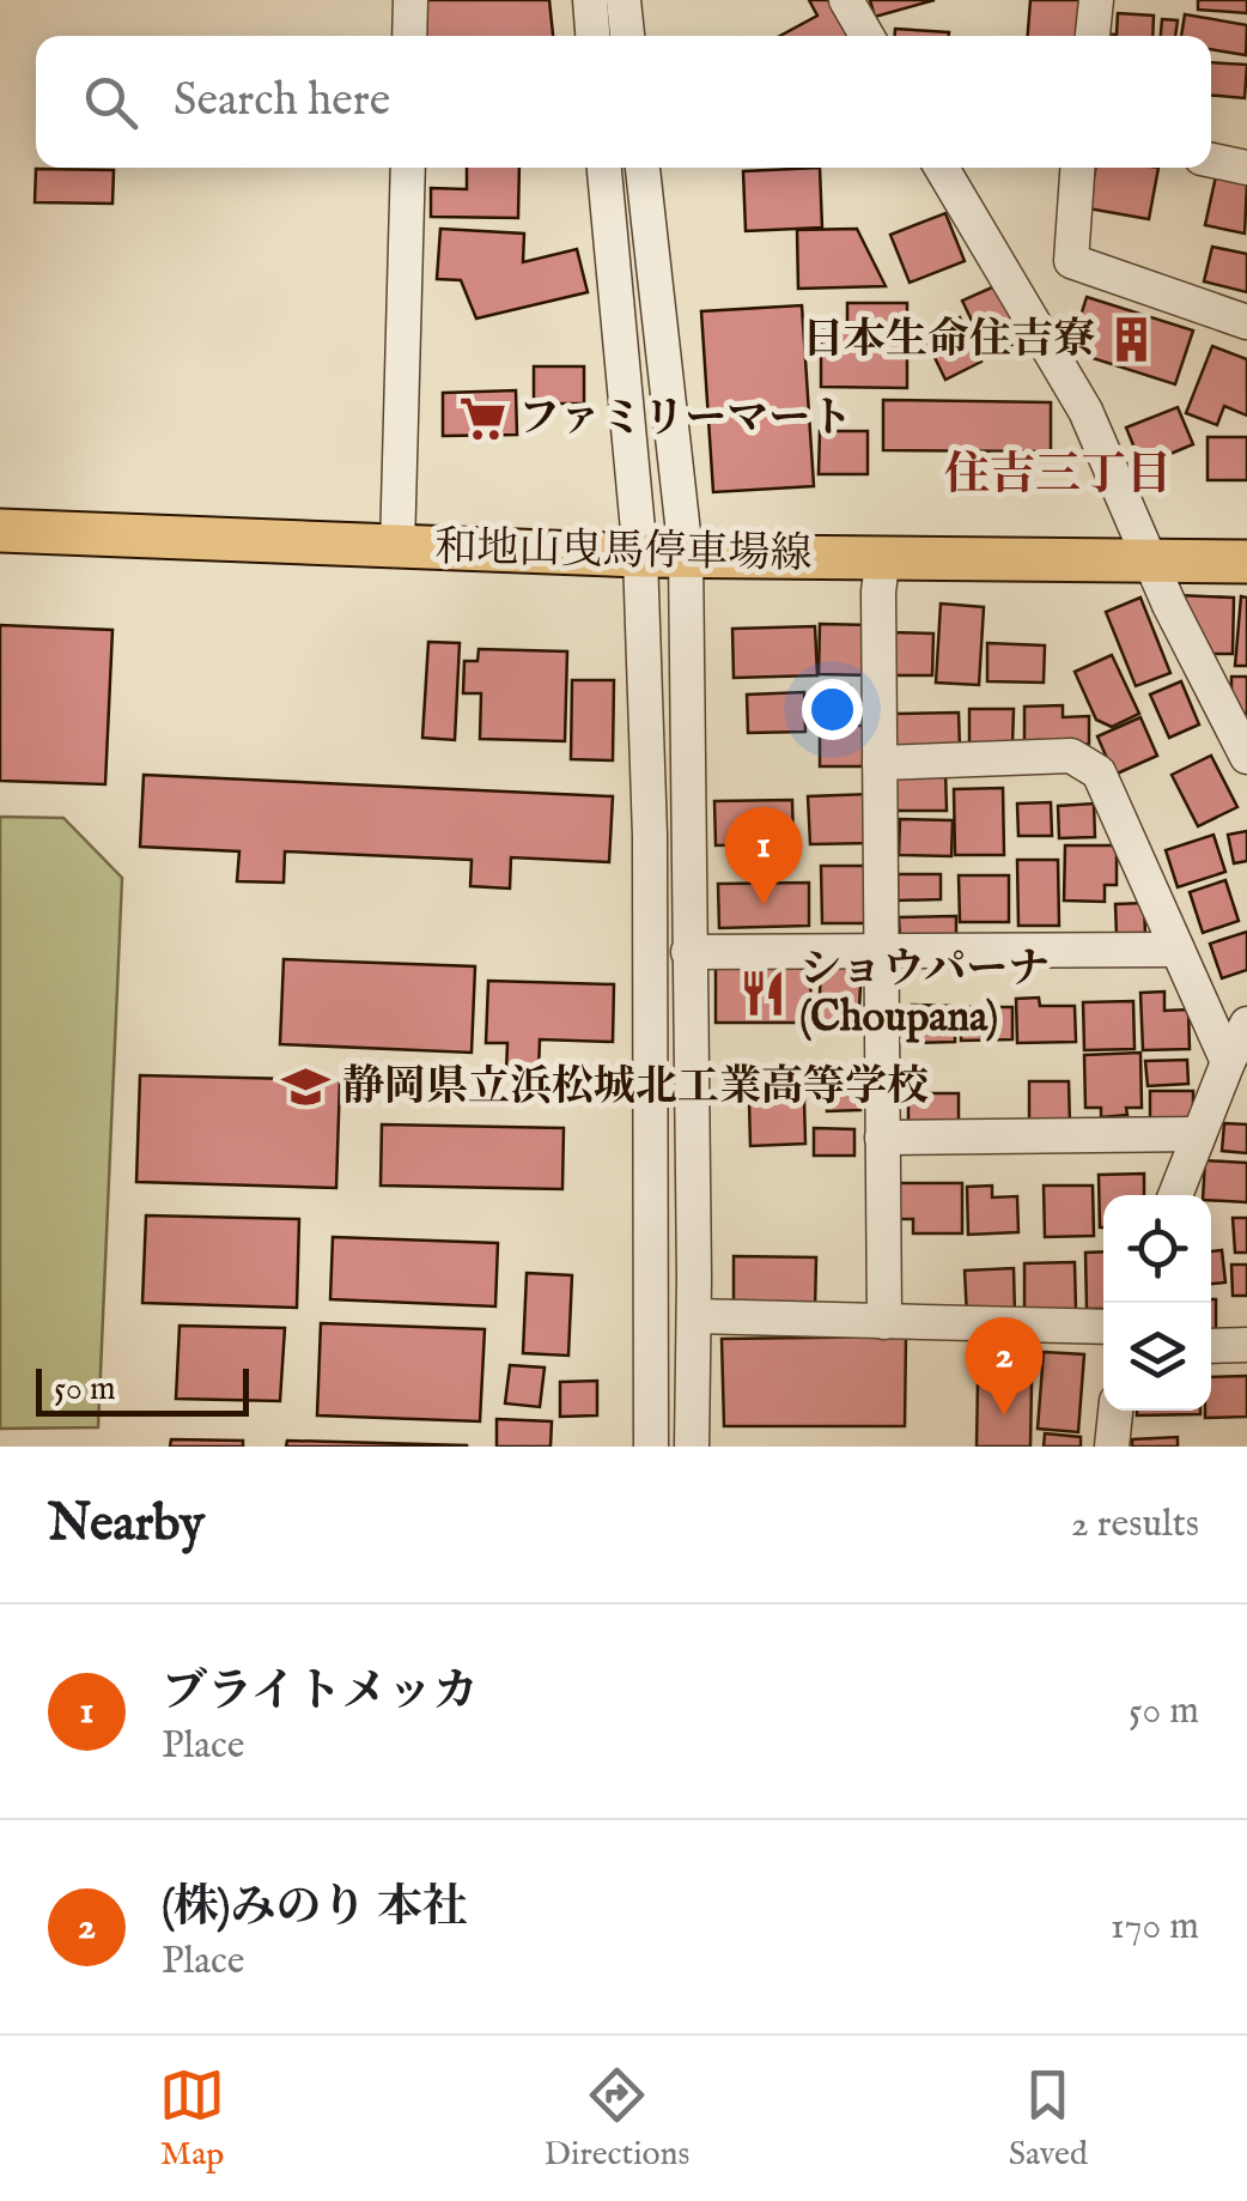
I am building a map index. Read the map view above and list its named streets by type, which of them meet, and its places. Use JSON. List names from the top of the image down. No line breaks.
{"streets":{"main road":["和地山曳馬停車場線"]},"districts":["住吉三丁目"],"places":{"building":["日本生命住吉寮"],"supermarket":["ファミリーマート"],"restaurant":["ショウパーナ (Choupana)"],"school or university":["静岡県立浜松城北工業高等学校"]},"scale_bar":"50 m","page":{"search":"Search here","pins":["1","2"],"scale":"50 m","heading":["Nearby","2 results"],"list":[{"mark":"1","name":"ブライトメッカ","note":"Place","value":"50 m"},{"mark":"2","name":"(株)みのり 本社","note":"Place","value":"170 m"}],"nav":["Map","Directions","Saved"]}}
